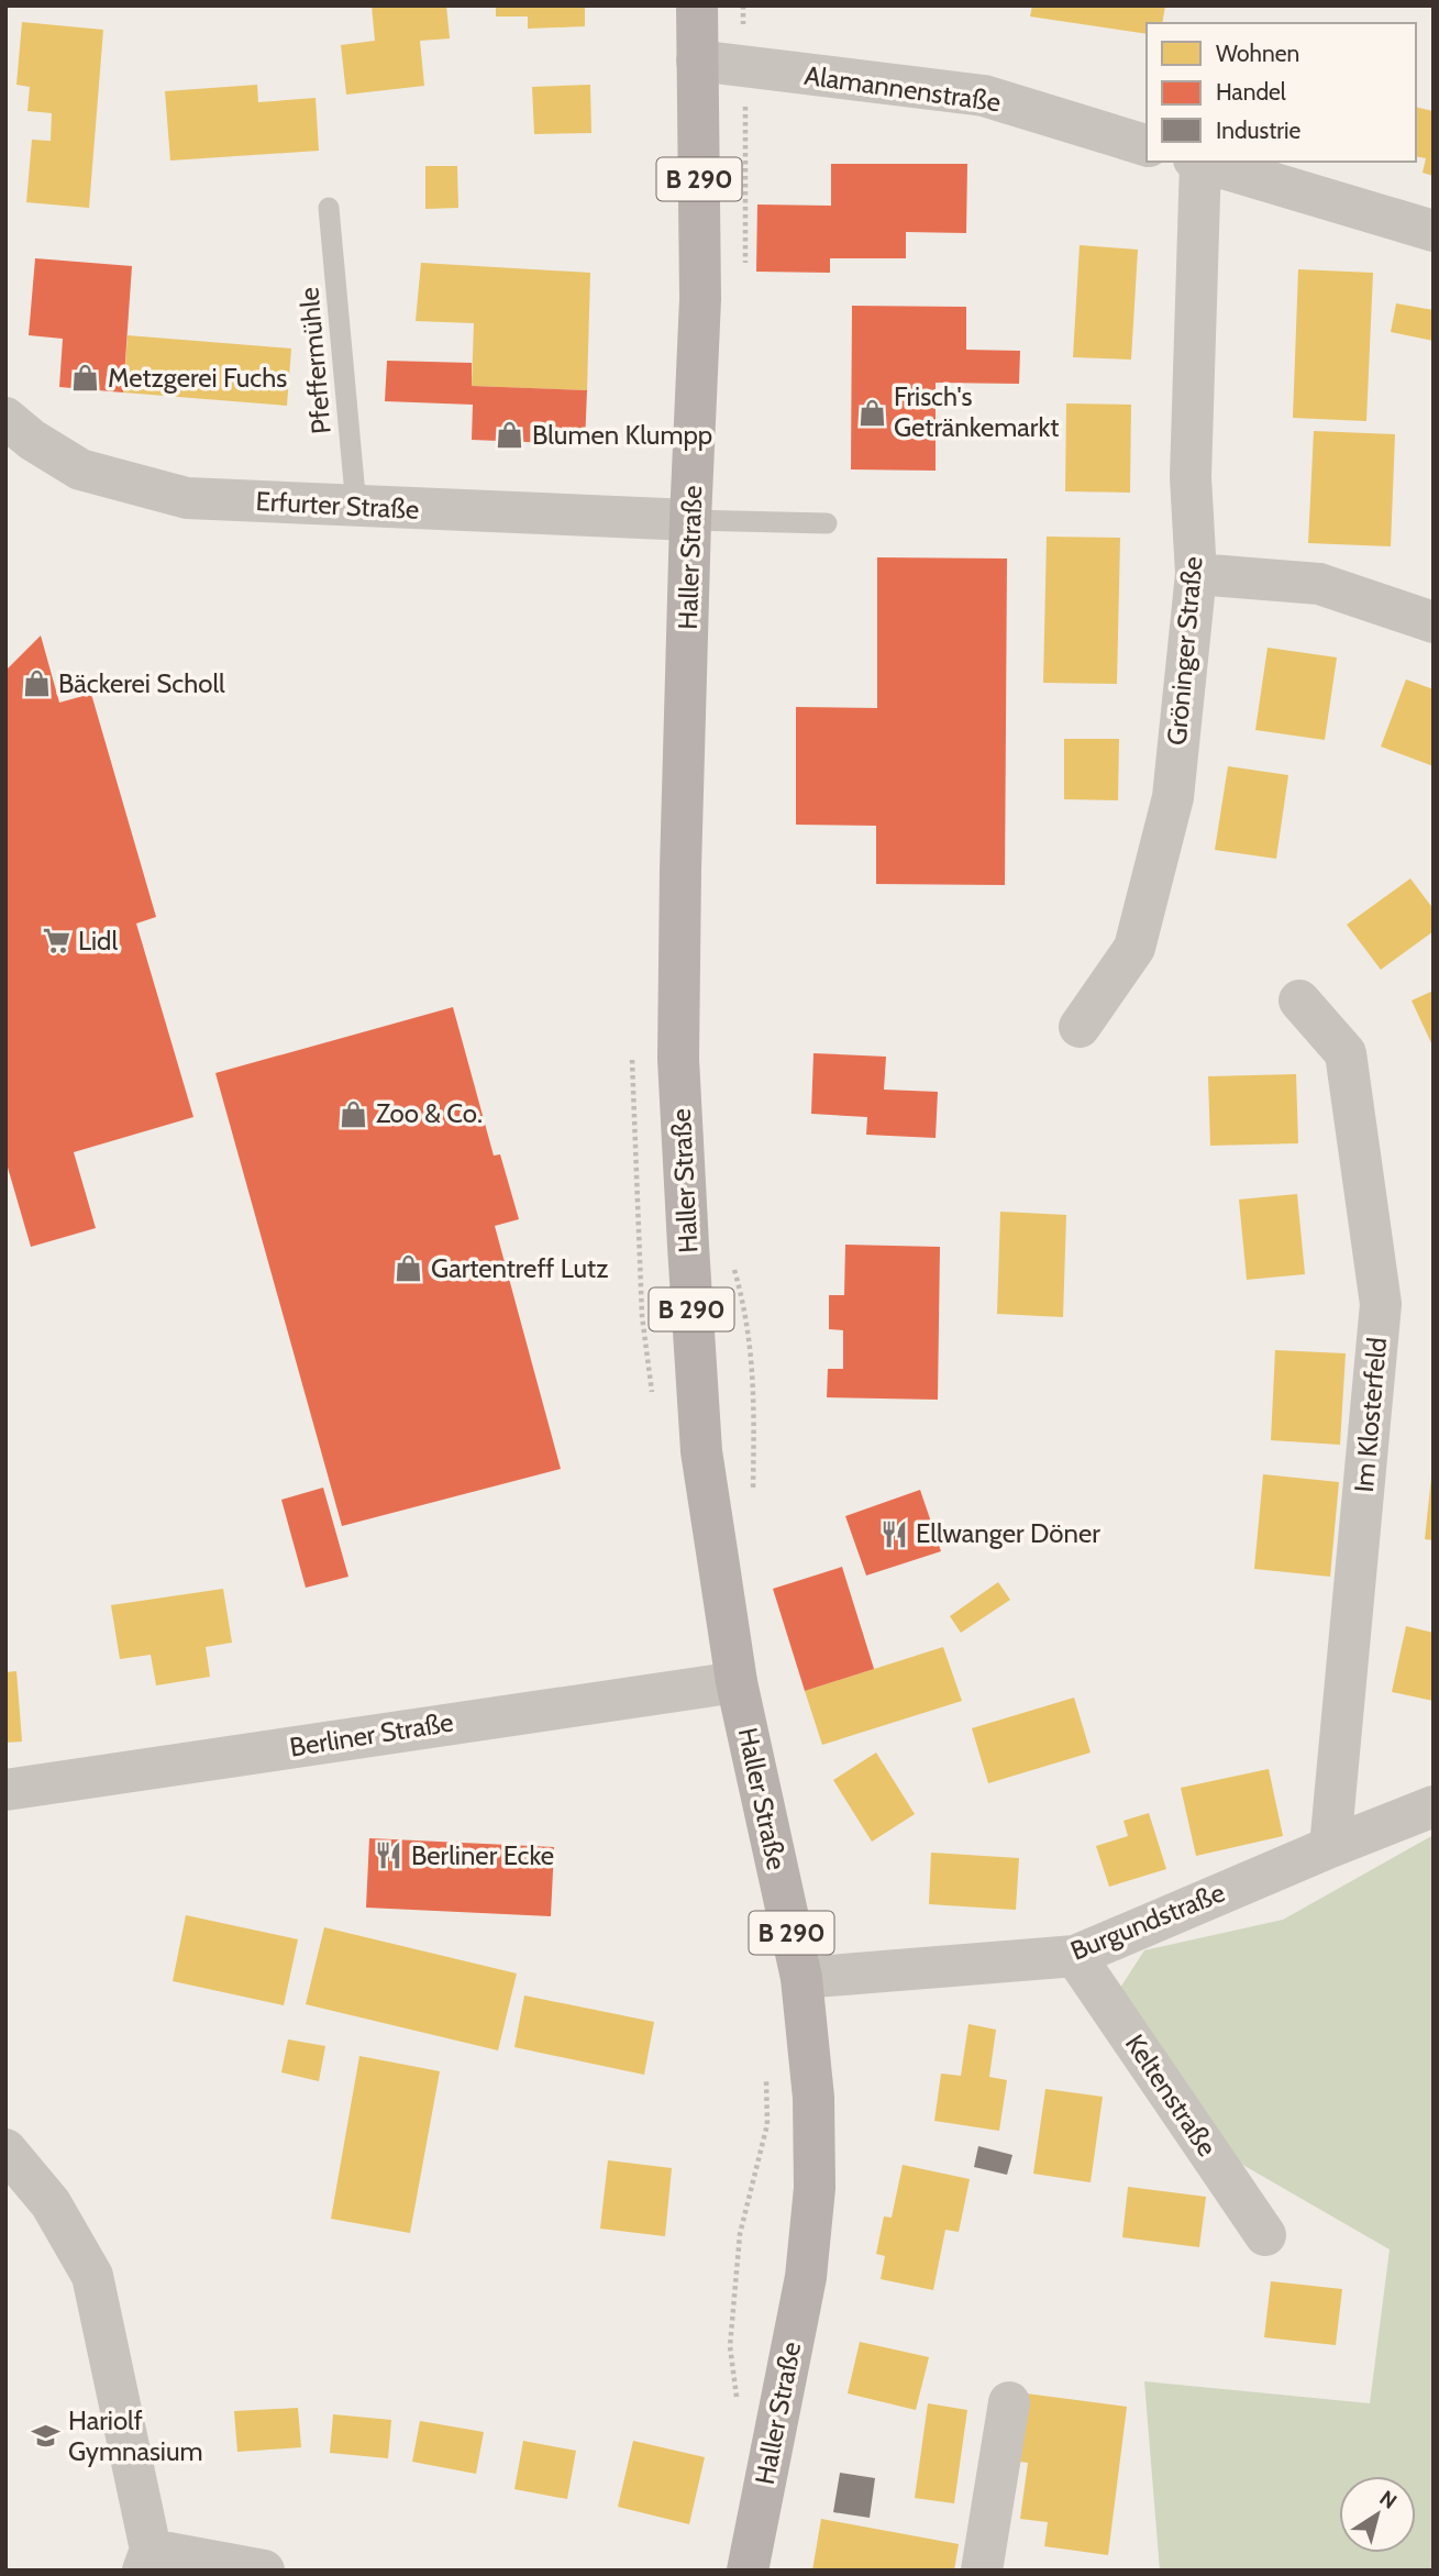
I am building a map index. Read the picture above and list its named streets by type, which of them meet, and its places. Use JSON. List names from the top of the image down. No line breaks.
{"streets":{"main road":["B 290","Haller Straße"],"street":["Alamannenstraße","Erfurter Straße","Gröninger Straße","Im Klosterfeld","Berliner Straße","Burgundstraße","Keltenstraße"],"lane":["Pfeffermühle"]},"crossings":[["Alamannenstraße","Haller Straße"],["Pfeffermühle","Erfurter Straße"],["Erfurter Straße","Haller Straße"],["Haller Straße","Berliner Straße"],["Haller Straße","Burgundstraße"],["Im Klosterfeld","Burgundstraße"],["Burgundstraße","Keltenstraße"]],"places":{"shop":["Metzgerei Fuchs","Frisch's Getränkemarkt","Blumen Klumpp","Bäckerei Scholl","Zoo & Co.","Gartentreff Lutz"],"supermarket":["Lidl"],"restaurant":["Ellwanger Döner","Berliner Ecke"],"school or university":["Hariolf Gymnasium"]},"legend":["Wohnen","Handel","Industrie"],"north":"top right"}
